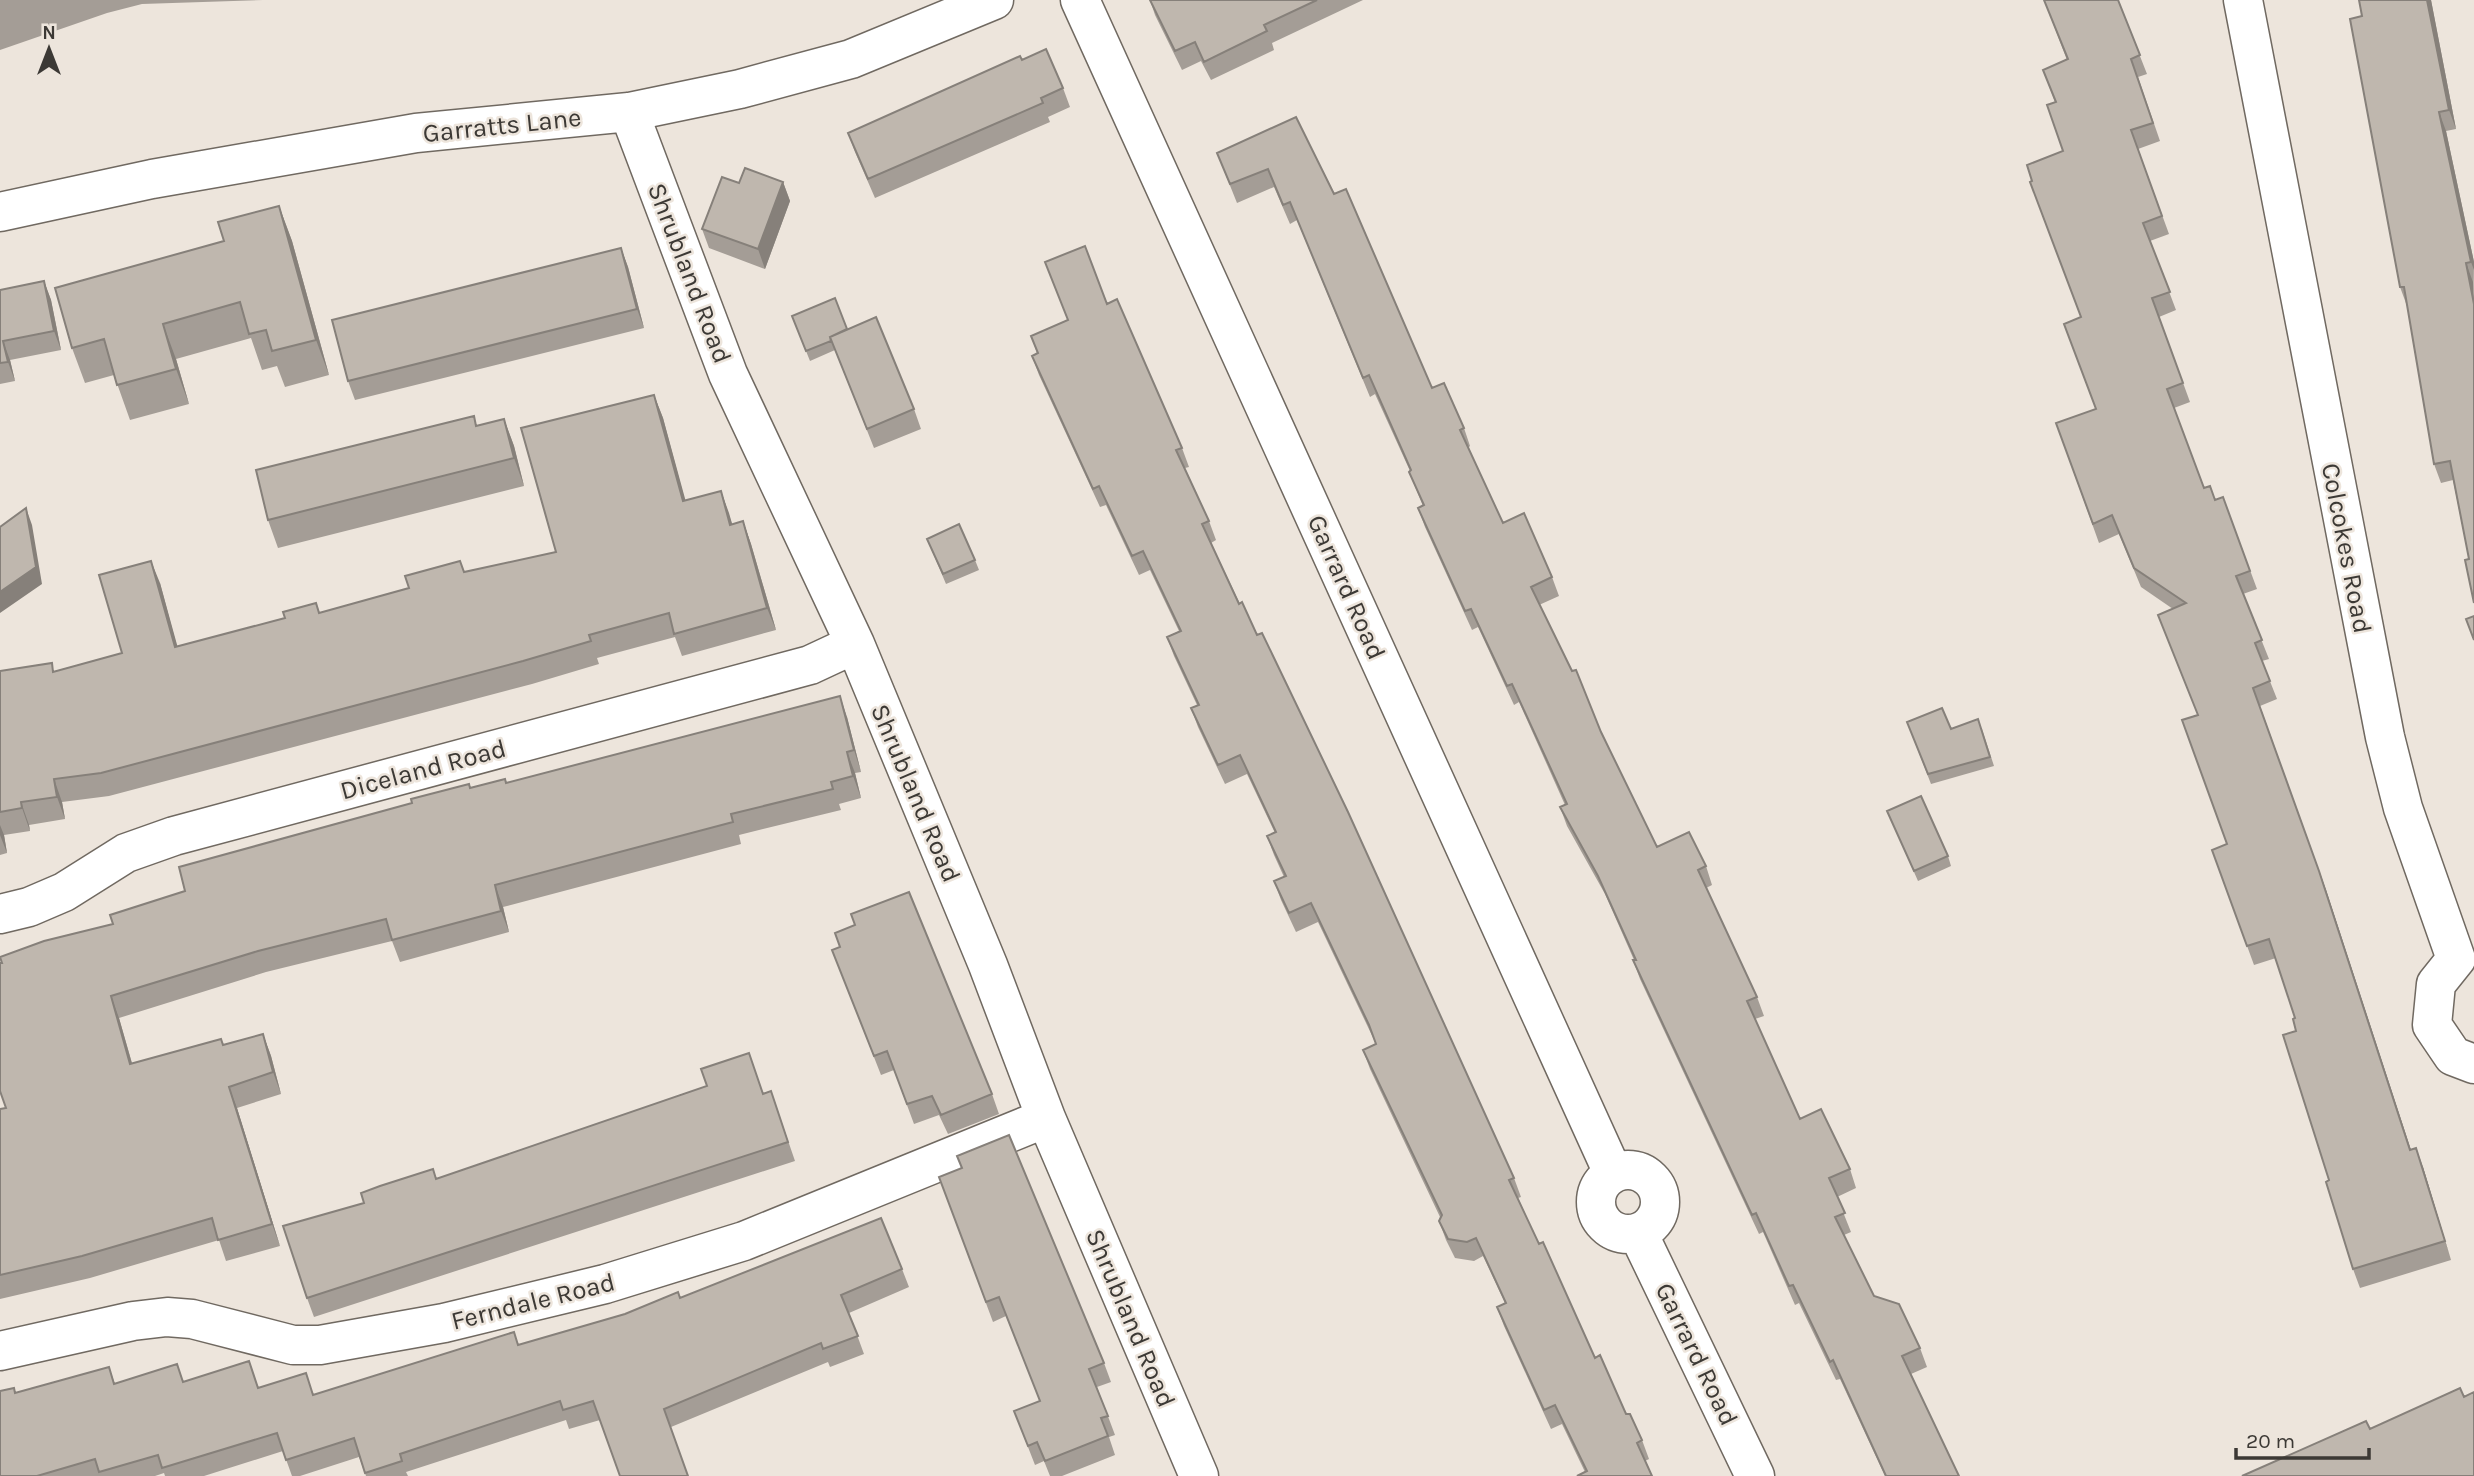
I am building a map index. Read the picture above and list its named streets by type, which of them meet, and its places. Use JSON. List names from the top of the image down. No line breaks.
{"streets":{"street":["Garratts Lane","Shrubland Road","Colcokes Road","Garrard Road","Diceland Road","Ferndale Road"]},"crossings":[["Garratts Lane","Shrubland Road"],["Shrubland Road","Diceland Road"],["Shrubland Road","Ferndale Road"]],"scale_bar":"20 m","north":"top"}
